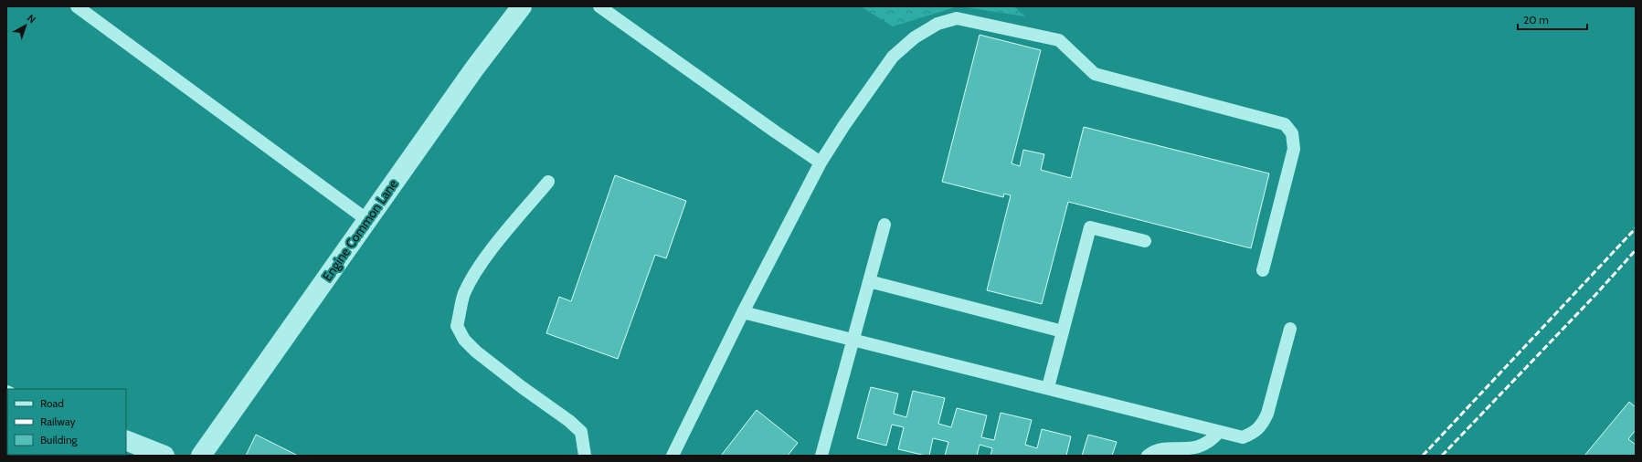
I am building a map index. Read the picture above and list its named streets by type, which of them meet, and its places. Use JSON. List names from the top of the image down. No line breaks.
{"streets":{"street":["Engine Common Lane"]},"legend":["Road","Railway","Building"],"scale_bar":"20 m","north":"top right"}
